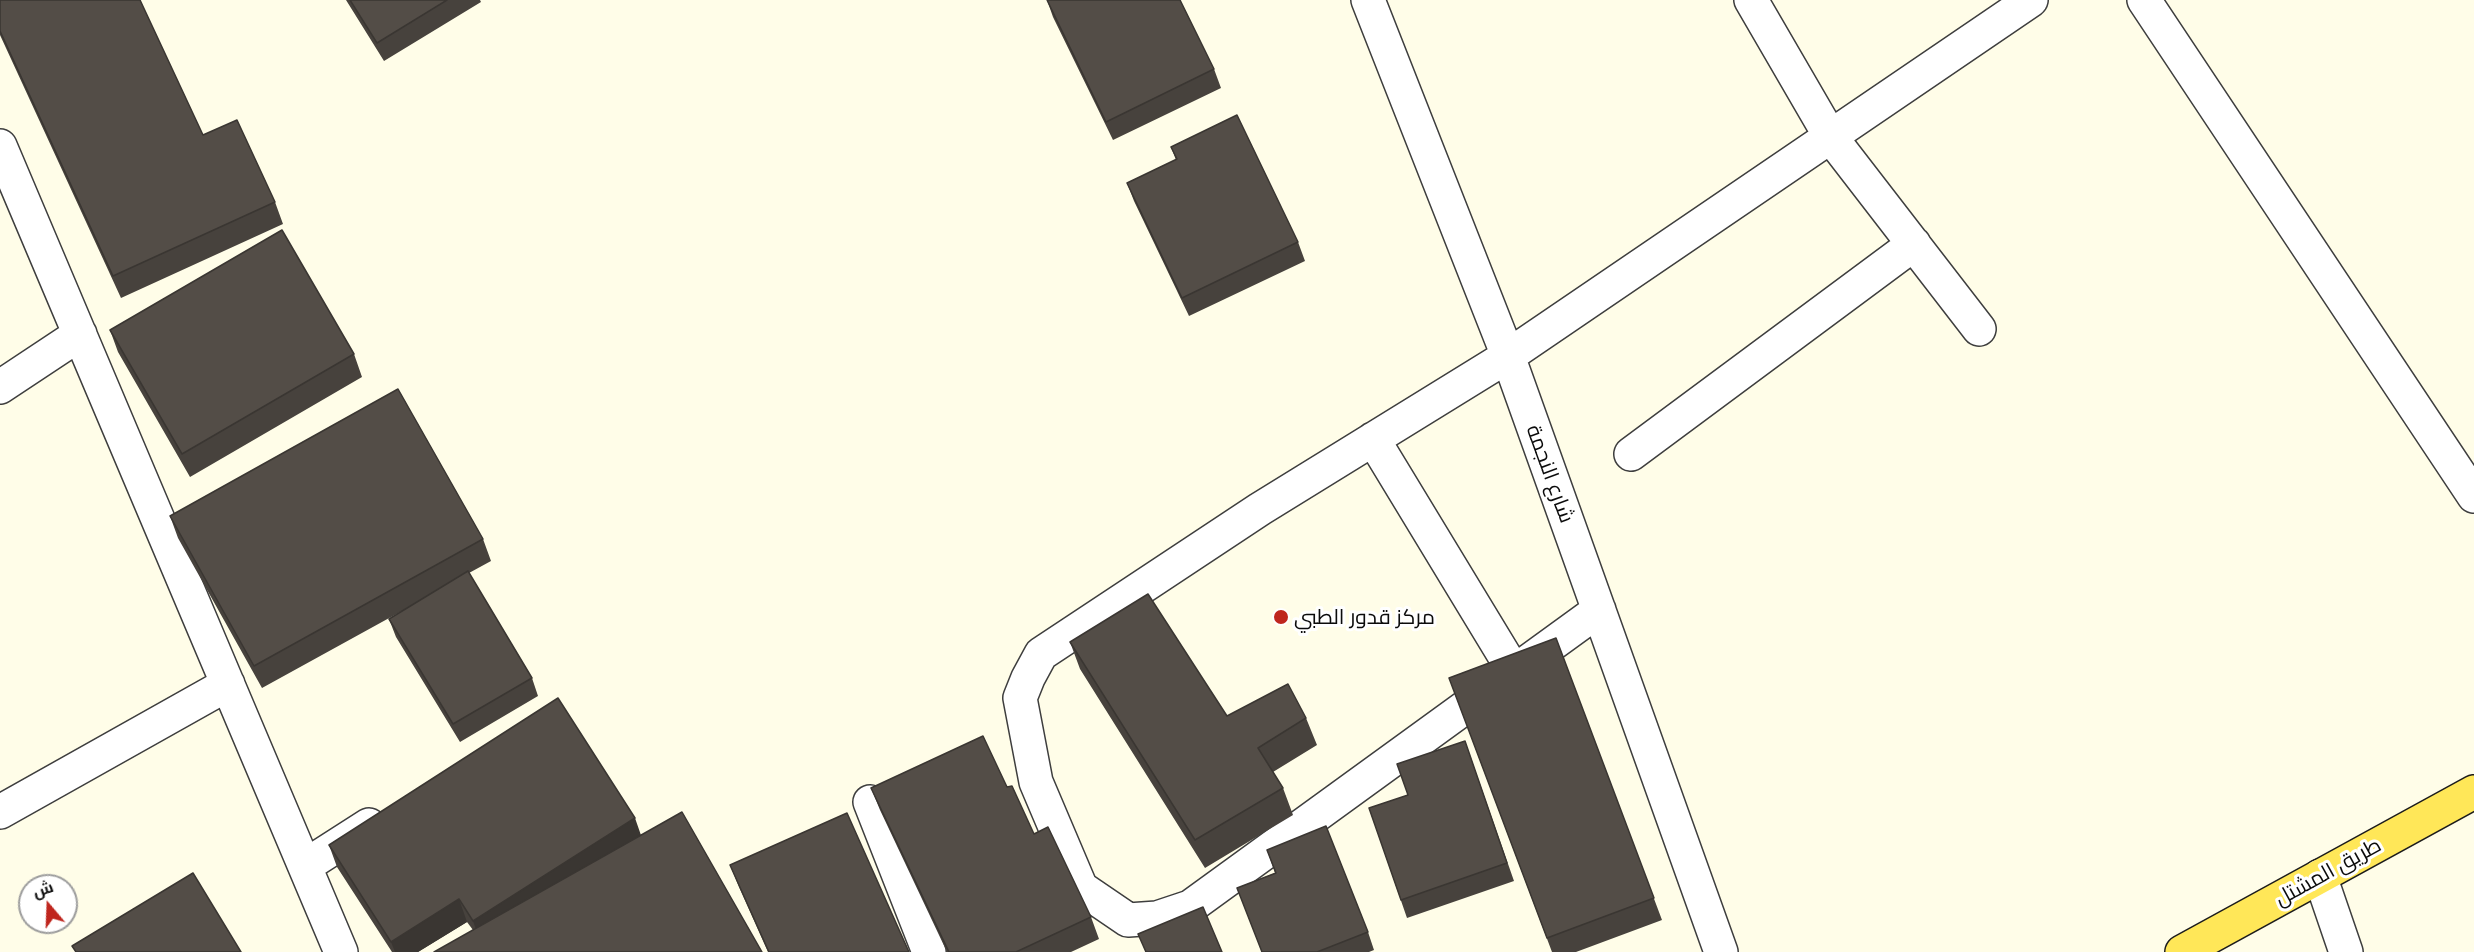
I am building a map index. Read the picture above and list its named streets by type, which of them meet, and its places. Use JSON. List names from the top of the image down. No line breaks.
{"streets":{"main road":["طريق المشتل"],"street":["شارع النجمة"]},"places":["مركز قدور الطبي"],"north":"top"}
